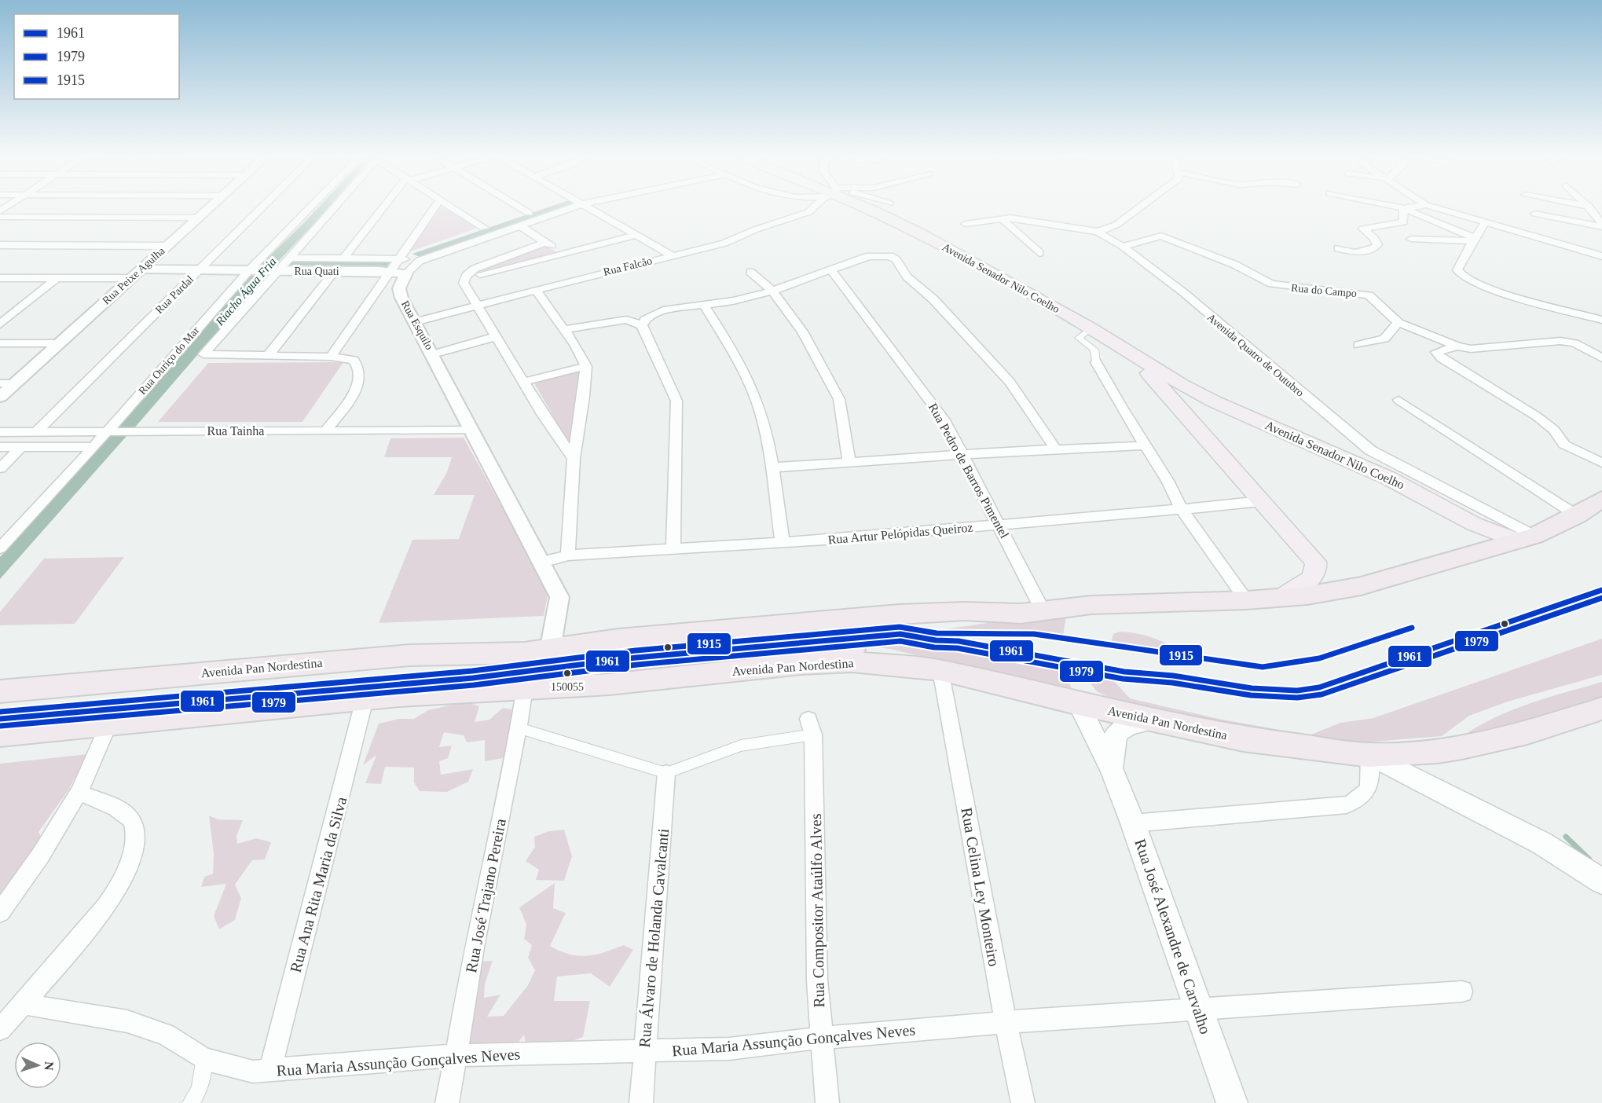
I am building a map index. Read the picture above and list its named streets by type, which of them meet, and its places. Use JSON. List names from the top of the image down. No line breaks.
{"streets":{"highway":["Avenida Pan Nordestina"],"main road":["Avenida Senador Nilo Coelho","Rua José Alexandre de Carvalho"],"street":["Rua Falcão","Rua Quati","Rua Peixe Agulha","Rua do Campo","Rua Pardal","Rua Esquilo","Avenida Quatro de Outubro","Rua Ouriço do Mar","Rua Tainha","Rua Pedro de Barros Pimentel","Rua Artur Pelópidas Queiroz","Rua Ana Rita Maria da Silva","Rua Celina Ley Monteiro","Rua José Trajano Pereira","Rua Compositor Ataúlfo Alves","Rua Álvaro de Holanda Cavalcanti","Rua Maria Assunção Gonçalves Neves"]},"crossings":[["Rua Falcão","Rua Esquilo"],["Rua Quati","Rua Peixe Agulha"],["Rua Quati","Rua Pardal"],["Rua Quati","Rua Esquilo"],["Rua Quati","Rua Ouriço do Mar"],["Avenida Senador Nilo Coelho","Avenida Quatro de Outubro"],["Avenida Senador Nilo Coelho","Rua Artur Pelópidas Queiroz"],["Avenida Senador Nilo Coelho","Avenida Pan Nordestina"],["Rua do Campo","Avenida Quatro de Outubro"],["Rua Pardal","Rua Tainha"],["Rua Esquilo","Rua Tainha"],["Rua Esquilo","Rua Artur Pelópidas Queiroz"],["Rua Esquilo","Avenida Pan Nordestina"],["Avenida Quatro de Outubro","Avenida Pan Nordestina"],["Rua Ouriço do Mar","Rua Tainha"],["Rua Pedro de Barros Pimentel","Rua Artur Pelópidas Queiroz"],["Rua Pedro de Barros Pimentel","Avenida Pan Nordestina"],["Avenida Pan Nordestina","Rua Ana Rita Maria da Silva"],["Avenida Pan Nordestina","Rua Celina Ley Monteiro"],["Avenida Pan Nordestina","Rua José Trajano Pereira"],["Avenida Pan Nordestina","Rua José Alexandre de Carvalho"],["Rua Ana Rita Maria da Silva","Rua Maria Assunção Gonçalves Neves"],["Rua Celina Ley Monteiro","Rua Maria Assunção Gonçalves Neves"],["Rua José Trajano Pereira","Rua Maria Assunção Gonçalves Neves"],["Rua Compositor Ataúlfo Alves","Rua Maria Assunção Gonçalves Neves"],["Rua José Alexandre de Carvalho","Rua Maria Assunção Gonçalves Neves"],["Rua Álvaro de Holanda Cavalcanti","Rua Maria Assunção Gonçalves Neves"]],"water":["Riacho Água Fria"],"places":["150055"],"lines":["transit line 1961","transit line 1979","transit line 1915"],"legend":["1961","1979","1915"],"north":"right"}
